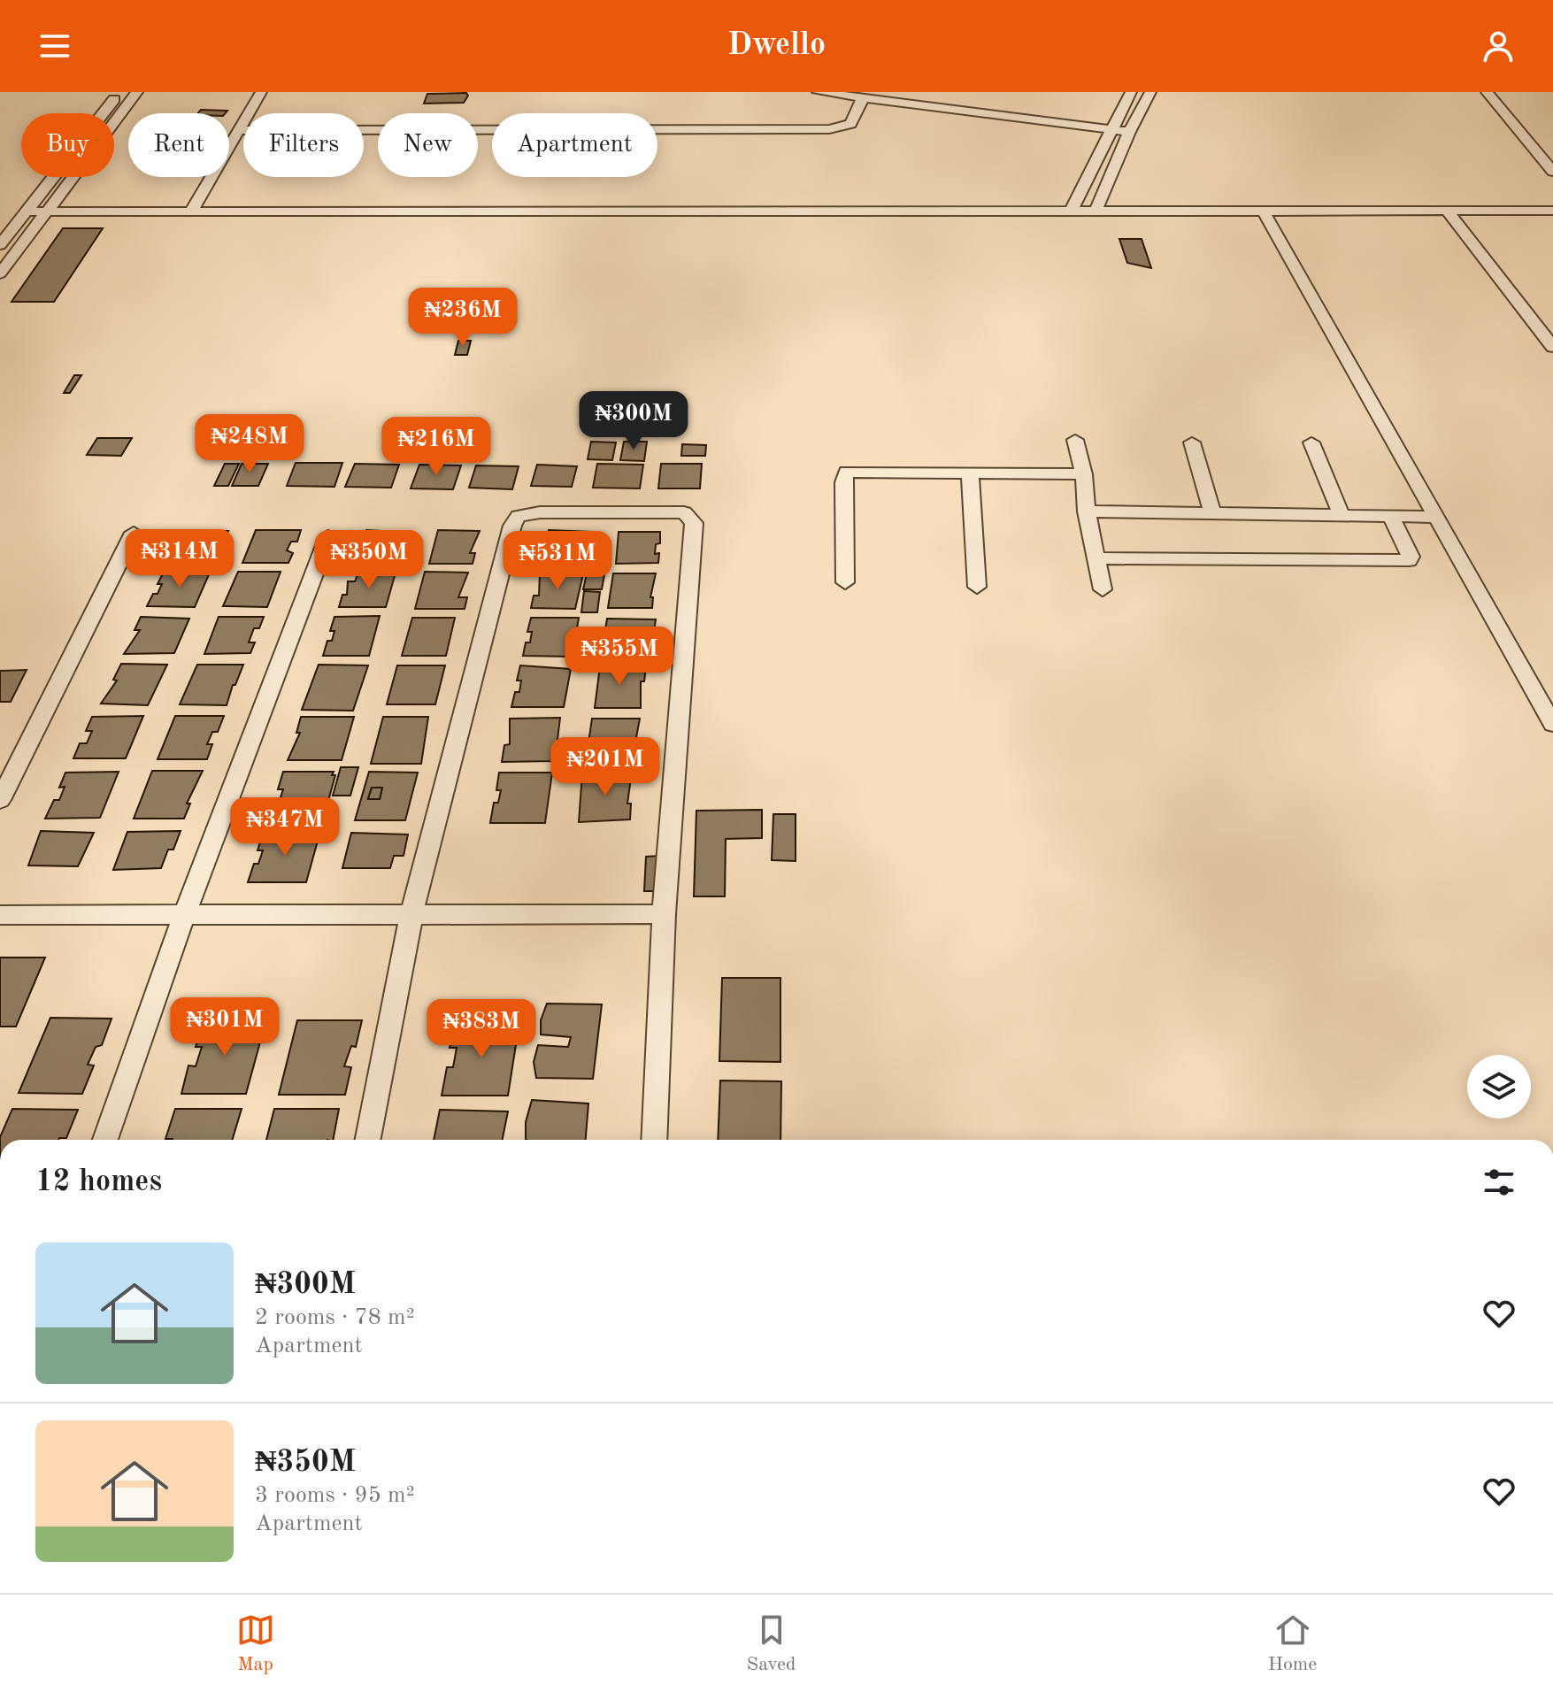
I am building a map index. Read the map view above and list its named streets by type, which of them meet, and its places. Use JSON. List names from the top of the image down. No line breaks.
{"page":{"header":"Dwello","chip":["Buy","Rent","Filters","New","Apartment"],"price":["₦236M","₦300M","₦248M","₦216M","₦314M","₦350M","₦531M","₦355M","₦201M","₦347M","₦301M","₦383M"],"heading":"12 homes","list":[{"name":"₦300M","note":"2 rooms · 78 m² · Apartment"},{"name":"₦350M","note":"3 rooms · 95 m² · Apartment"}],"tabs":["Map","Saved","Home"]}}
